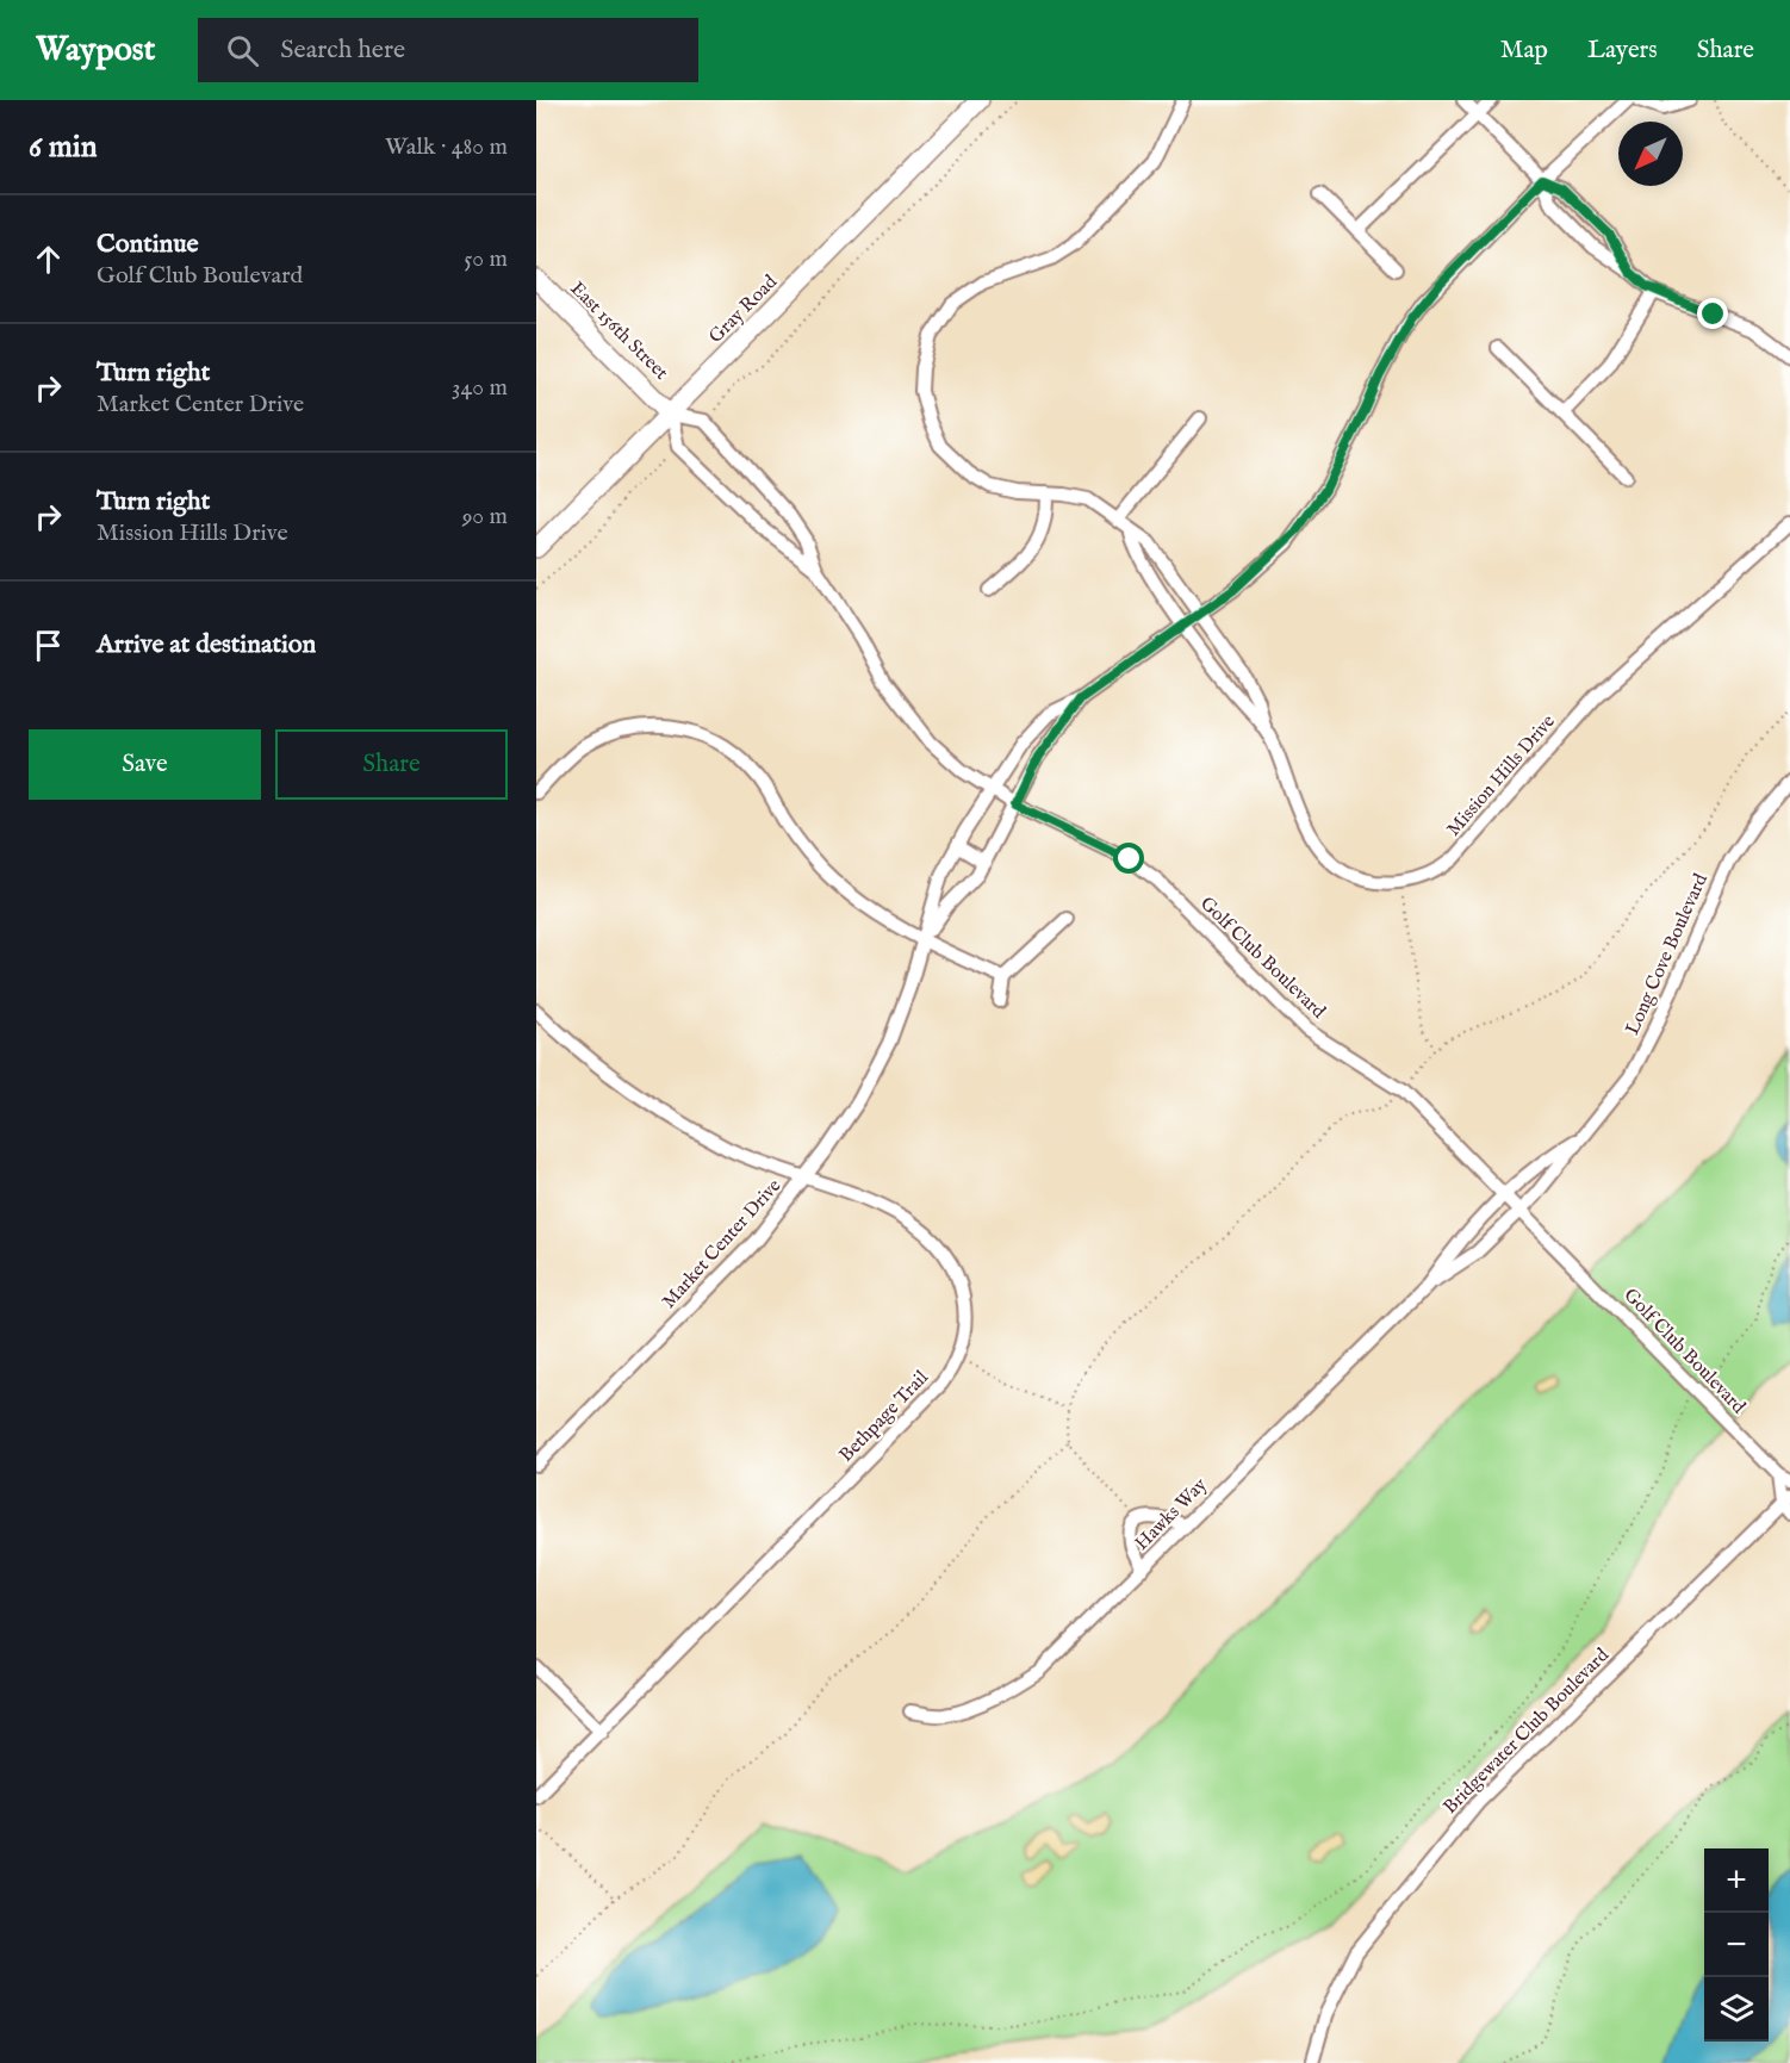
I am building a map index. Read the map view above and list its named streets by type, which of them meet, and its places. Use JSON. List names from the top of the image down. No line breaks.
{"streets":{"street":["Gray Road","East 156th Street","Mission Hills Drive","Long Cove Boulevard","Golf Club Boulevard","Market Center Drive","Bethpage Trail","Hawks Way","Bridgewater Club Boulevard"]},"crossings":[["Gray Road","East 156th Street"],["Mission Hills Drive","Market Center Drive"],["Long Cove Boulevard","Golf Club Boulevard"],["Long Cove Boulevard","Hawks Way"],["Golf Club Boulevard","Market Center Drive"],["Golf Club Boulevard","Hawks Way"],["Golf Club Boulevard","Bridgewater Club Boulevard"],["Market Center Drive","Bethpage Trail"]],"north":"bottom left","page":{"header":"Waypost","search":"Search here","nav":["Map","Layers","Share"],"heading":["6 min","Walk · 480 m"],"list":[["Continue","Golf Club Boulevard","50 m"],["Turn right","Market Center Drive","340 m"],["Turn right","Mission Hills Drive","90 m"],"Arrive at destination"],"buttons":["Save","Share"],"map_buttons":["+","−"]}}
